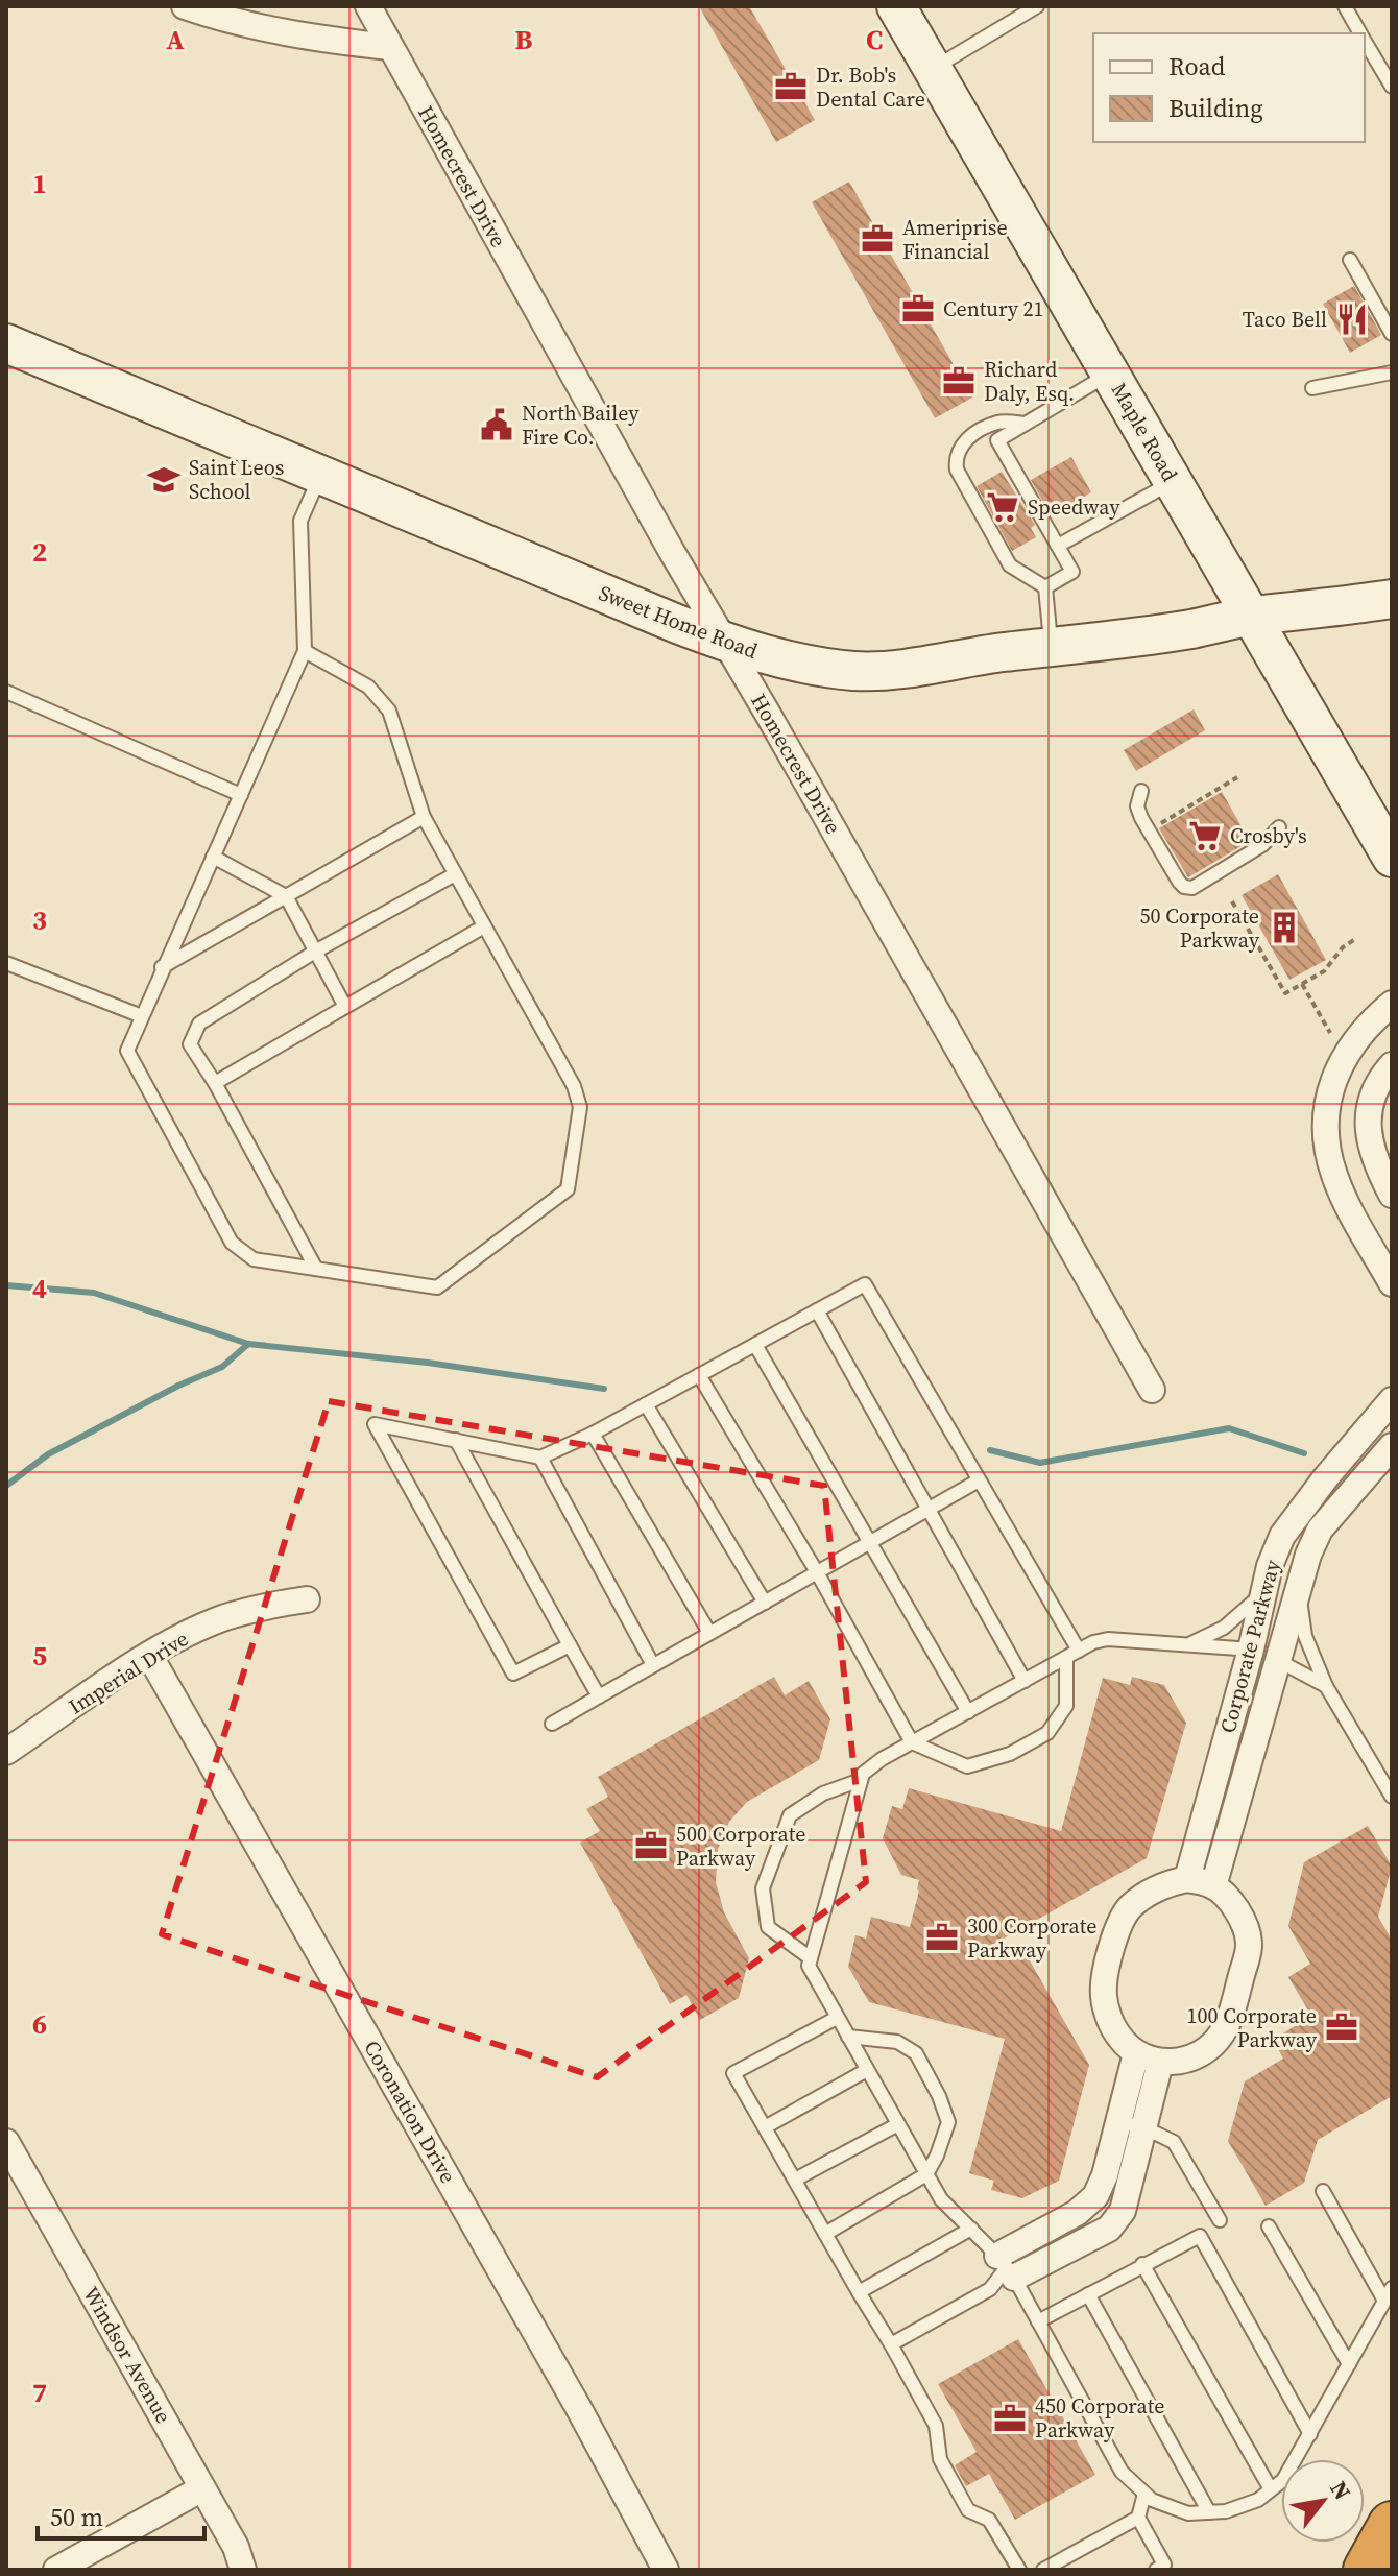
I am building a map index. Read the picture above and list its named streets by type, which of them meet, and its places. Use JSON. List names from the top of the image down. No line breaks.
{"streets":{"street":["Homecrest Drive","Maple Road","Sweet Home Road","Corporate Parkway","Imperial Drive","Coronation Drive","Windsor Avenue"]},"crossings":[["Homecrest Drive","Sweet Home Road"],["Maple Road","Sweet Home Road"],["Imperial Drive","Coronation Drive"]],"places":{"office":["Dr. Bob's Dental Care","Ameriprise Financial","Century 21","Richard Daly, Esq.","500 Corporate Parkway","300 Corporate Parkway","100 Corporate Parkway","450 Corporate Parkway"],"restaurant":["Taco Bell"],"public building":["North Bailey Fire Co."],"school or university":["Saint Leos School"],"supermarket":["Speedway","Crosby's"],"building":["50 Corporate Parkway"]},"legend":["Road","Building"],"scale_bar":"50 m","north":"top right","grid":{"columns":["A","B","C"],"rows":["1","2","3","4","5","6","7"]}}
